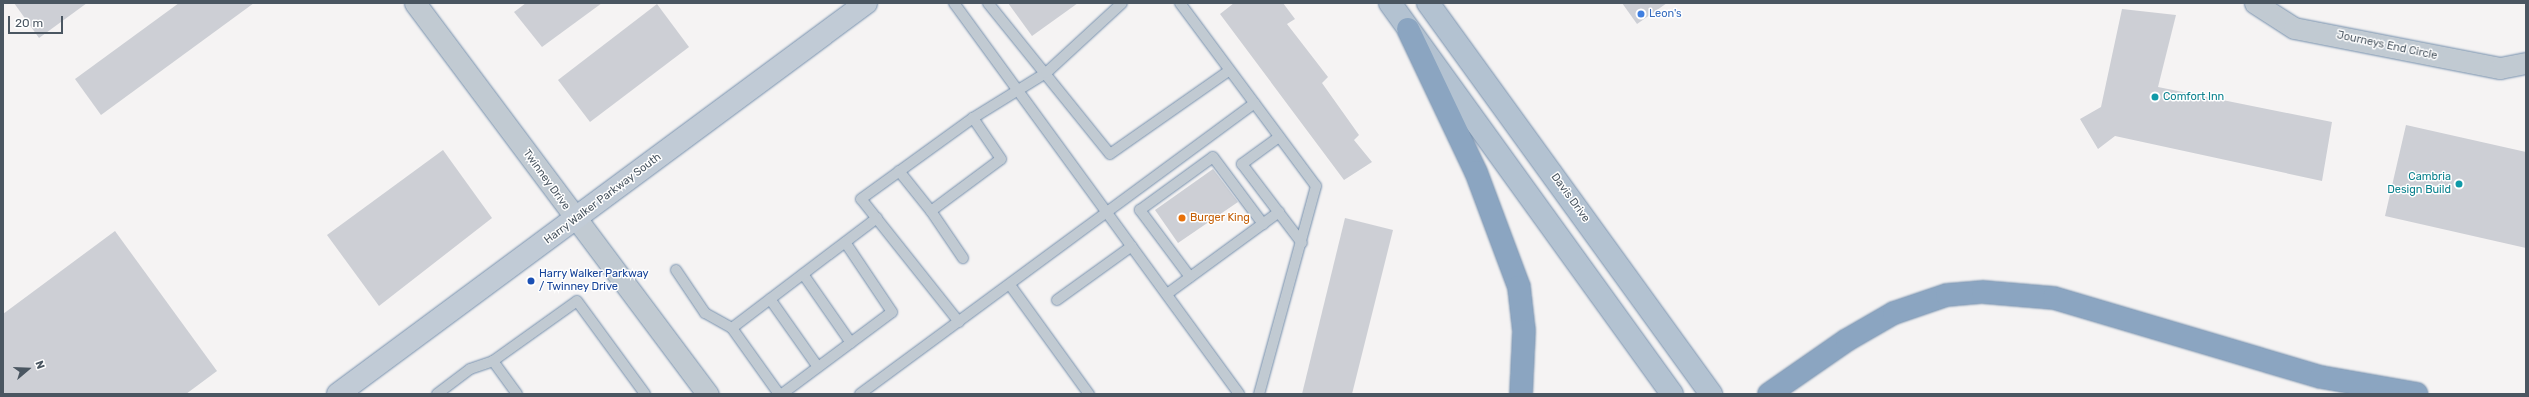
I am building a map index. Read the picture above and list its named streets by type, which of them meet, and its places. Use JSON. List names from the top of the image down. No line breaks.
{"streets":{"main road":["Davis Drive"],"street":["Journeys End Circle","Twinney Drive","Harry Walker Parkway South"]},"crossings":[["Twinney Drive","Harry Walker Parkway South"]],"places":["Leon's","Comfort Inn","Cambria Design Build","Burger King","Harry Walker Parkway / Twinney Drive"],"scale_bar":"20 m","north":"right"}
